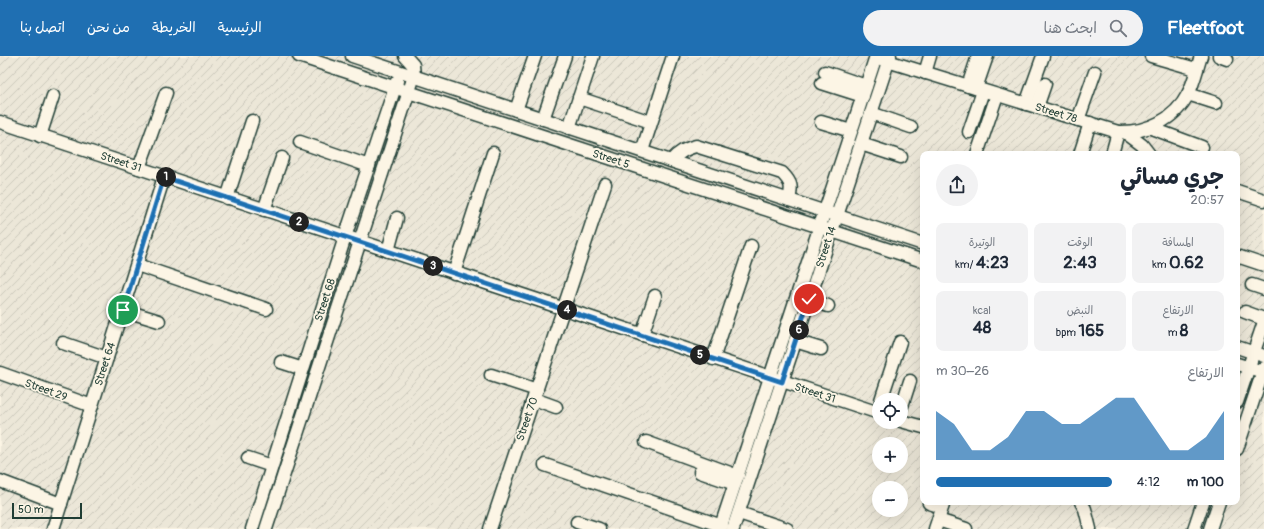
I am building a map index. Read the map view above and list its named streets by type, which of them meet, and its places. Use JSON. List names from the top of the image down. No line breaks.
{"streets":{"street":["Street 78","Street 5","Street 31","Street 14","Street 68","Street 64","Street 29","Street 70"]},"crossings":[["Street 78","Street 14"],["Street 5","Street 14"],["Street 5","Street 68"],["Street 31","Street 14"],["Street 31","Street 68"],["Street 31","Street 64"],["Street 31","Street 70"],["Street 64","Street 29"]],"scale_bar":"50 m","page":{"header":"Fleetfoot","search":"ابحث هنا","nav":["الرئيسية","الخريطة","من نحن","اتصل بنا"],"heading":["جري مسائي","20:57"],"pins":["1","2","3","4","6","5"],"stats":[["المسافة","0.62 km"],["الوقت","2:43"],["الوتيرة","4:23 /km"],["الارتفاع","8 m"],["النبض","165 bpm"],["kcal","48"]],"chart":["الارتفاع","26–30 m"],"map_buttons":["+","−"],"list":[{"name":"100 m","note":"4:12"}],"scale":"50 m"}}
